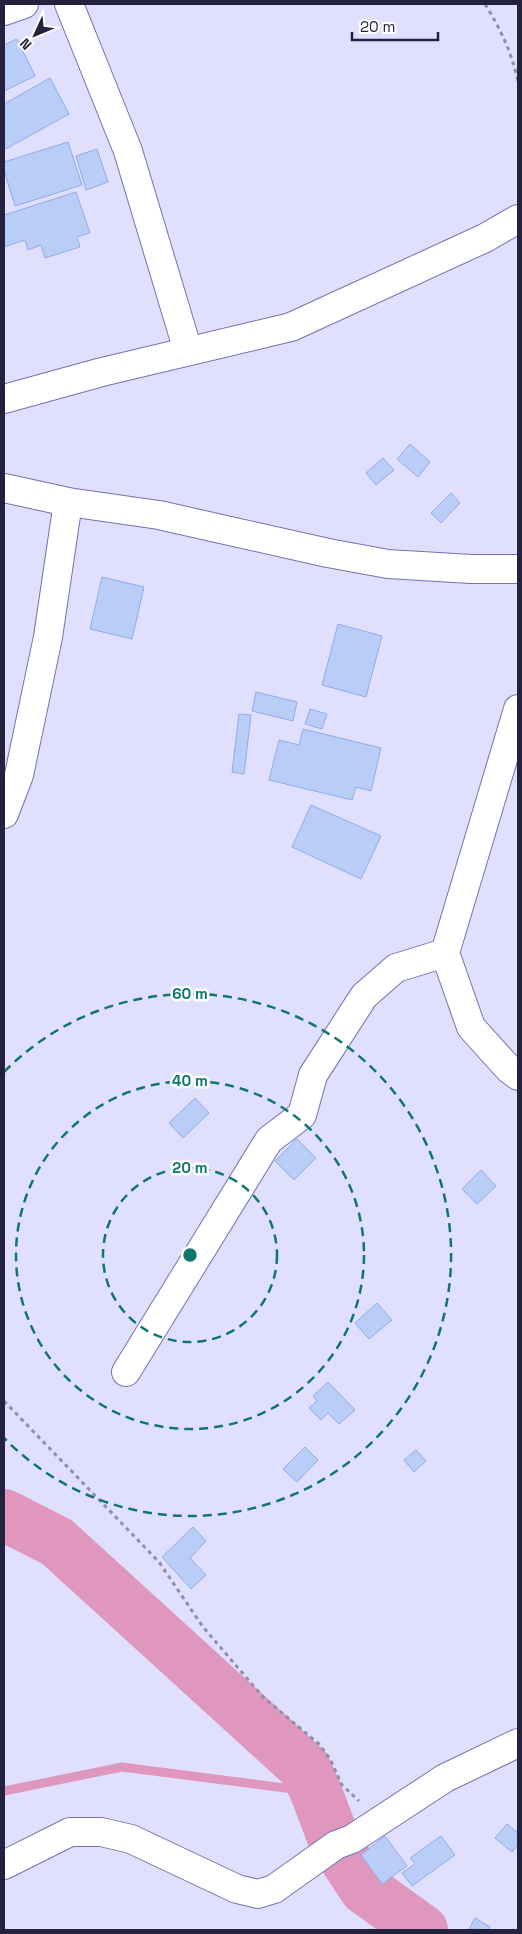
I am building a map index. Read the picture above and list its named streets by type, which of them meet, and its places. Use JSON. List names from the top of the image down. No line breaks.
{"scale_bar":"20 m","north":"bottom left","rings":["60 m","40 m","20 m"]}
